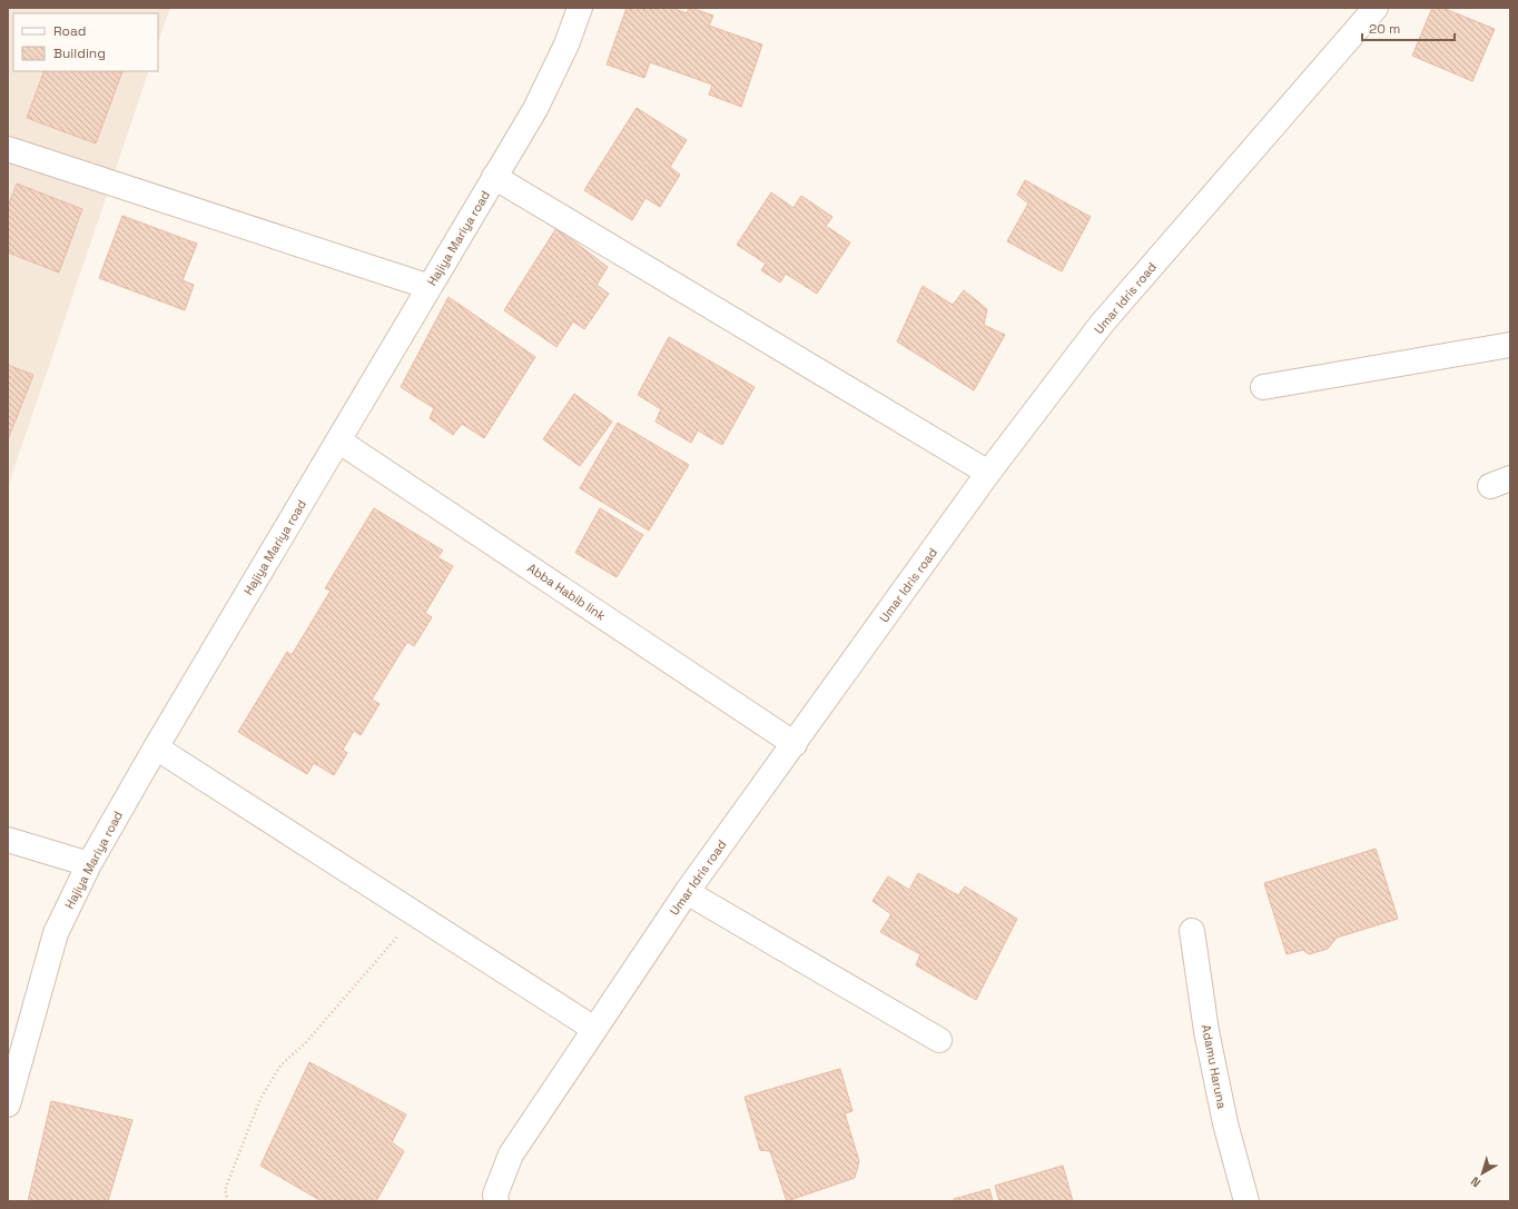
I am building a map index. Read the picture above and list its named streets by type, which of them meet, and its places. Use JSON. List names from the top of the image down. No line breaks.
{"streets":{"street":["Hajiya Mariya road","Umar Idris road","Abba Habib link","Adamu Haruna"]},"crossings":[["Hajiya Mariya road","Abba Habib link"],["Umar Idris road","Abba Habib link"]],"legend":["Road","Building"],"scale_bar":"20 m","north":"bottom left"}
